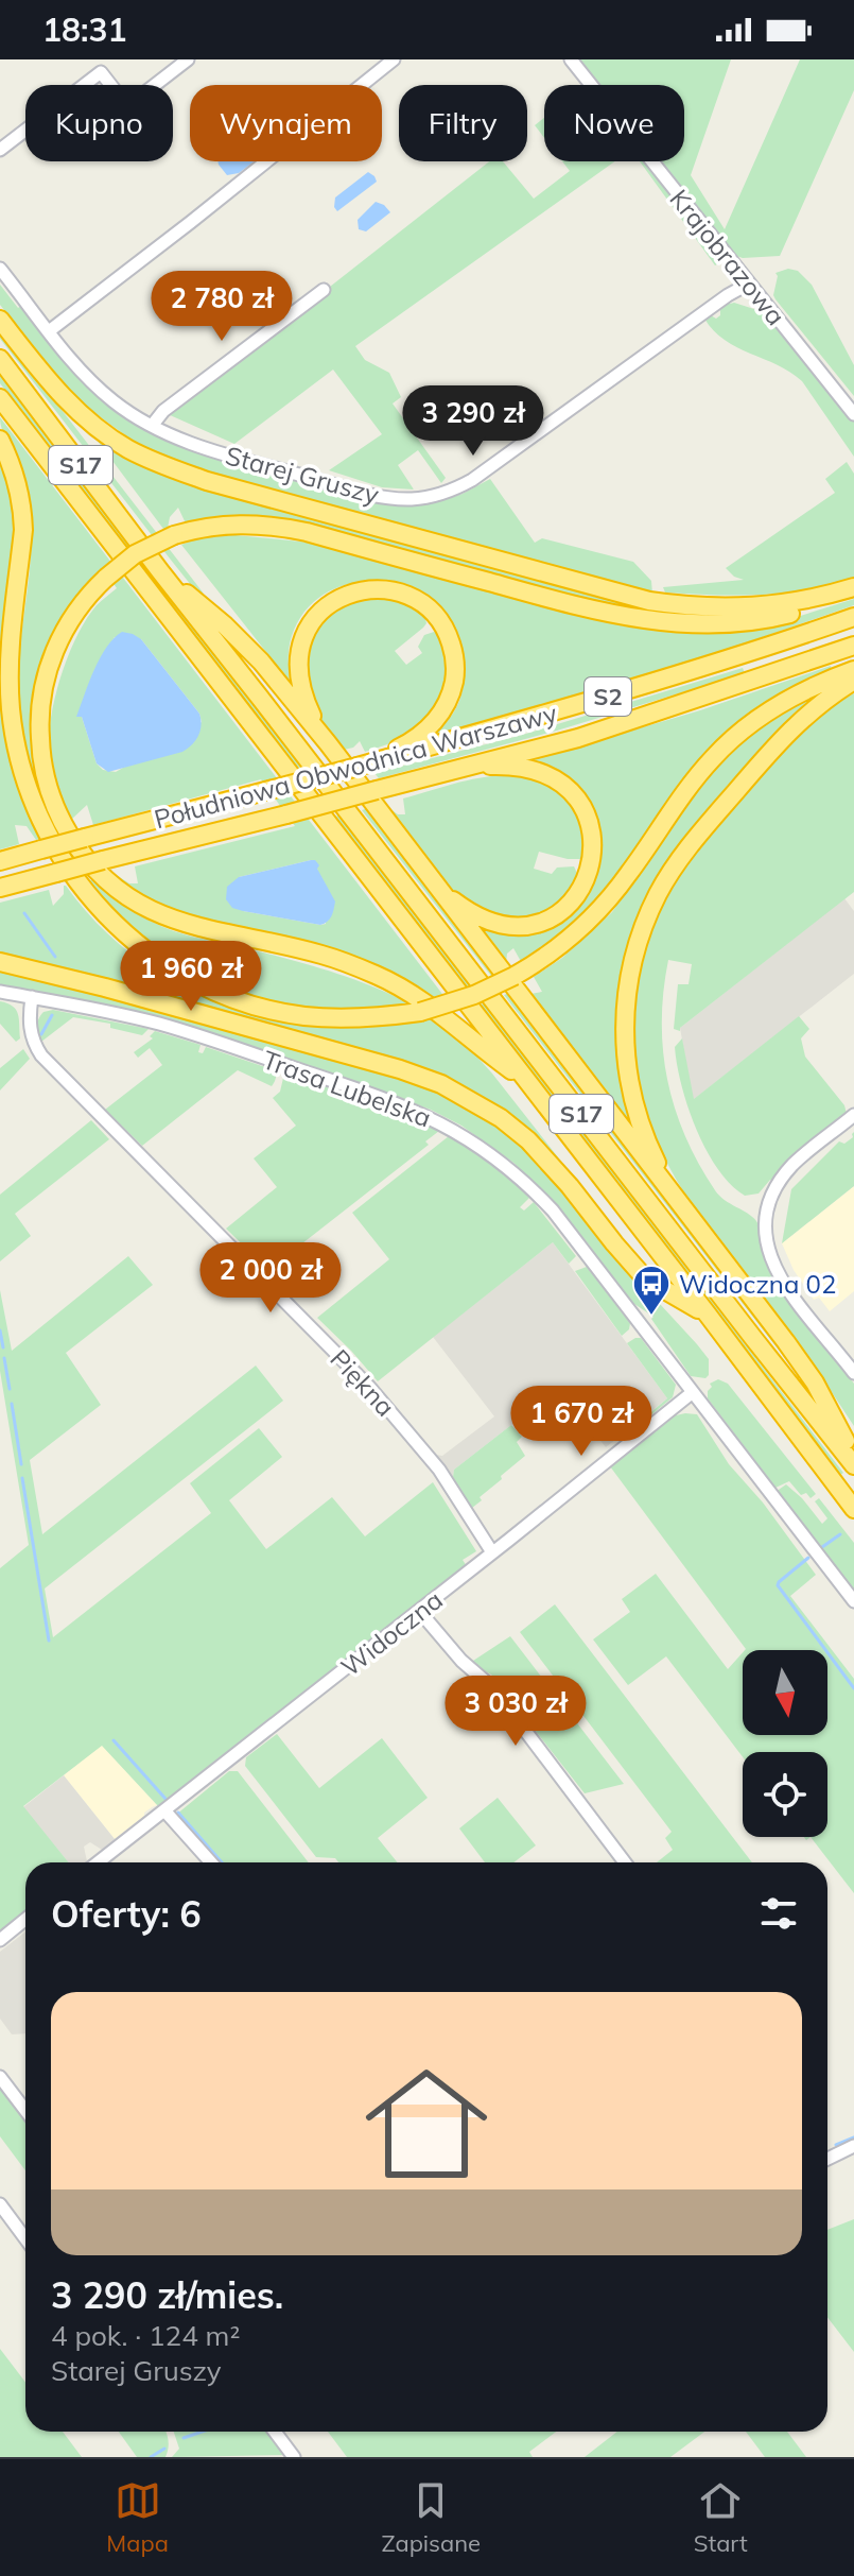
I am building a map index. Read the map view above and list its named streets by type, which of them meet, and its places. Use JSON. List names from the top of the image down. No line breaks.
{"streets":{"highway":["S17","S2","Południowa Obwodnica Warszawy"],"street":["Krajobrazowa","Starej Gruszy","Trasa Lubelska","Piękna","Widoczna"]},"crossings":[["Krajobrazowa","Starej Gruszy"],["Trasa Lubelska","Piękna"],["Trasa Lubelska","Widoczna"],["Piękna","Widoczna"]],"places":{"bus stop":["Widoczna 02"]},"north":"bottom","page":{"status":"18:31","chip":["Kupno","Wynajem","Filtry","Nowe"],"price":["2 780 zł","3 290 zł","1 960 zł","2 000 zł","1 670 zł","3 030 zł"],"heading":"Oferty: 6","list":[{"name":"3 290 zł/mies.","note":"4 pok. · 124 m² · Starej Gruszy"}],"tabs":["Mapa","Zapisane","Start"]}}
